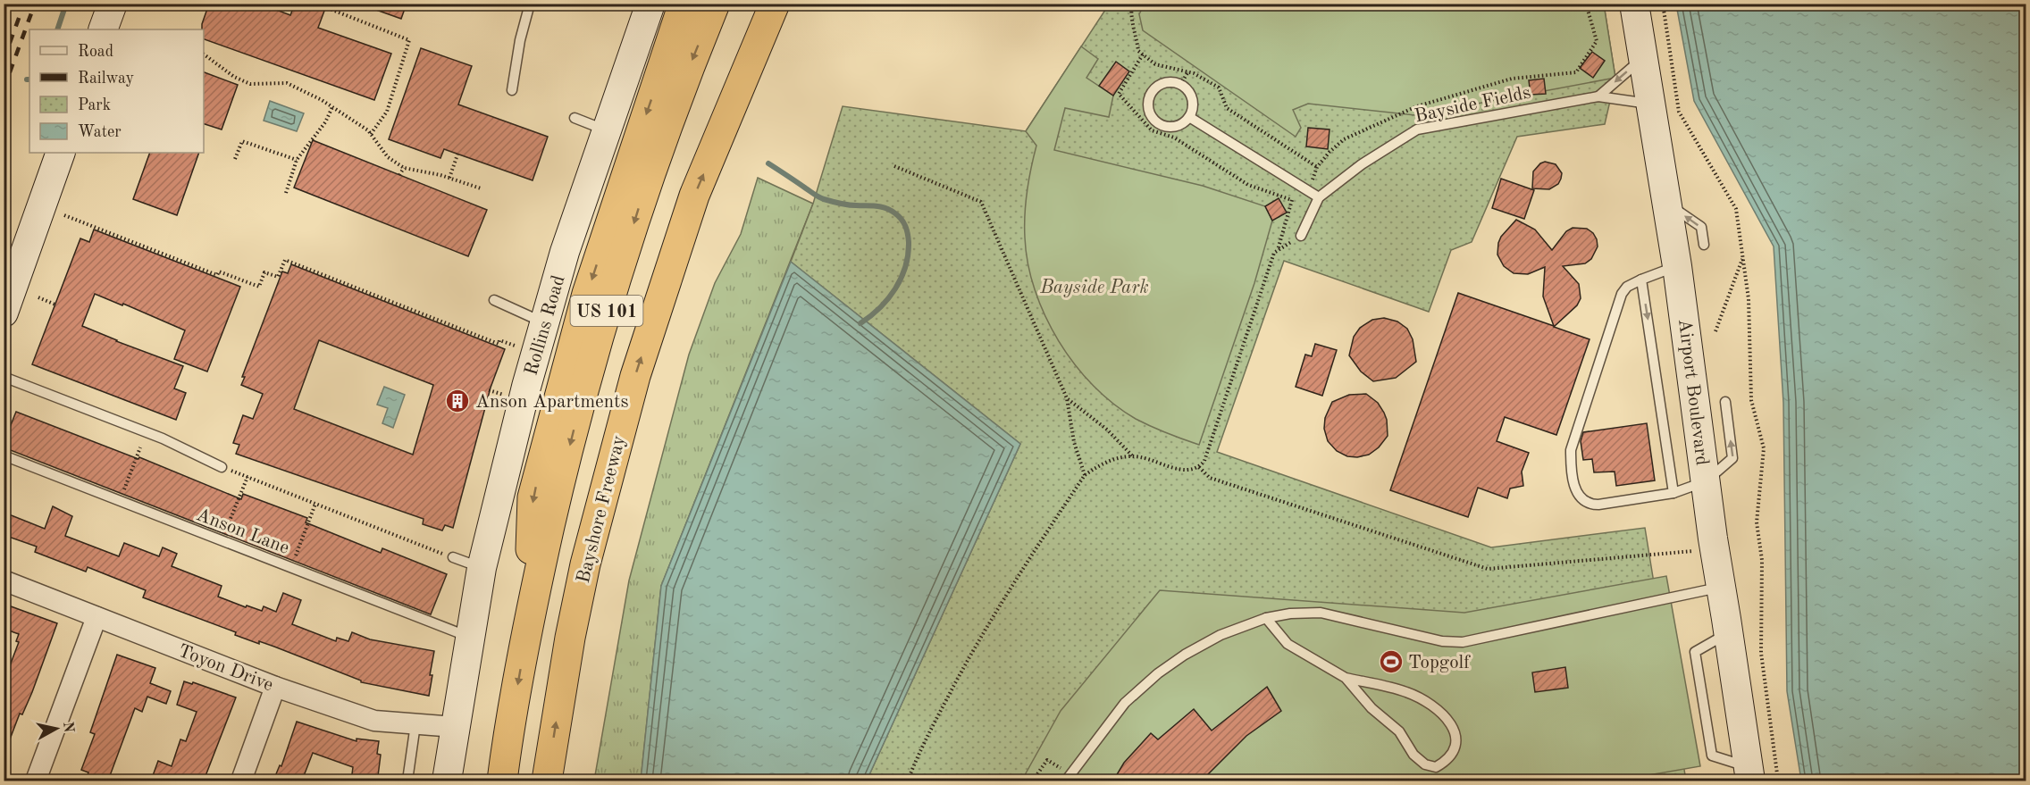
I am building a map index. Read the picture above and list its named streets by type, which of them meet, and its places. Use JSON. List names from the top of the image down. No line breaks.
{"streets":{"highway":["US 101","Bayshore Freeway"],"street":["Rollins Road","Airport Boulevard","Toyon Drive"],"lane":["Bayside Fields","Anson Lane"]},"crossings":[["Bayside Fields","Airport Boulevard"],["Rollins Road","Anson Lane"],["Rollins Road","Toyon Drive"]],"parks":["Bayside Park"],"places":{"building":["Anson Apartments"],"sports":["Topgolf"]},"legend":["Road","Railway","Park","Water"],"north":"right"}
